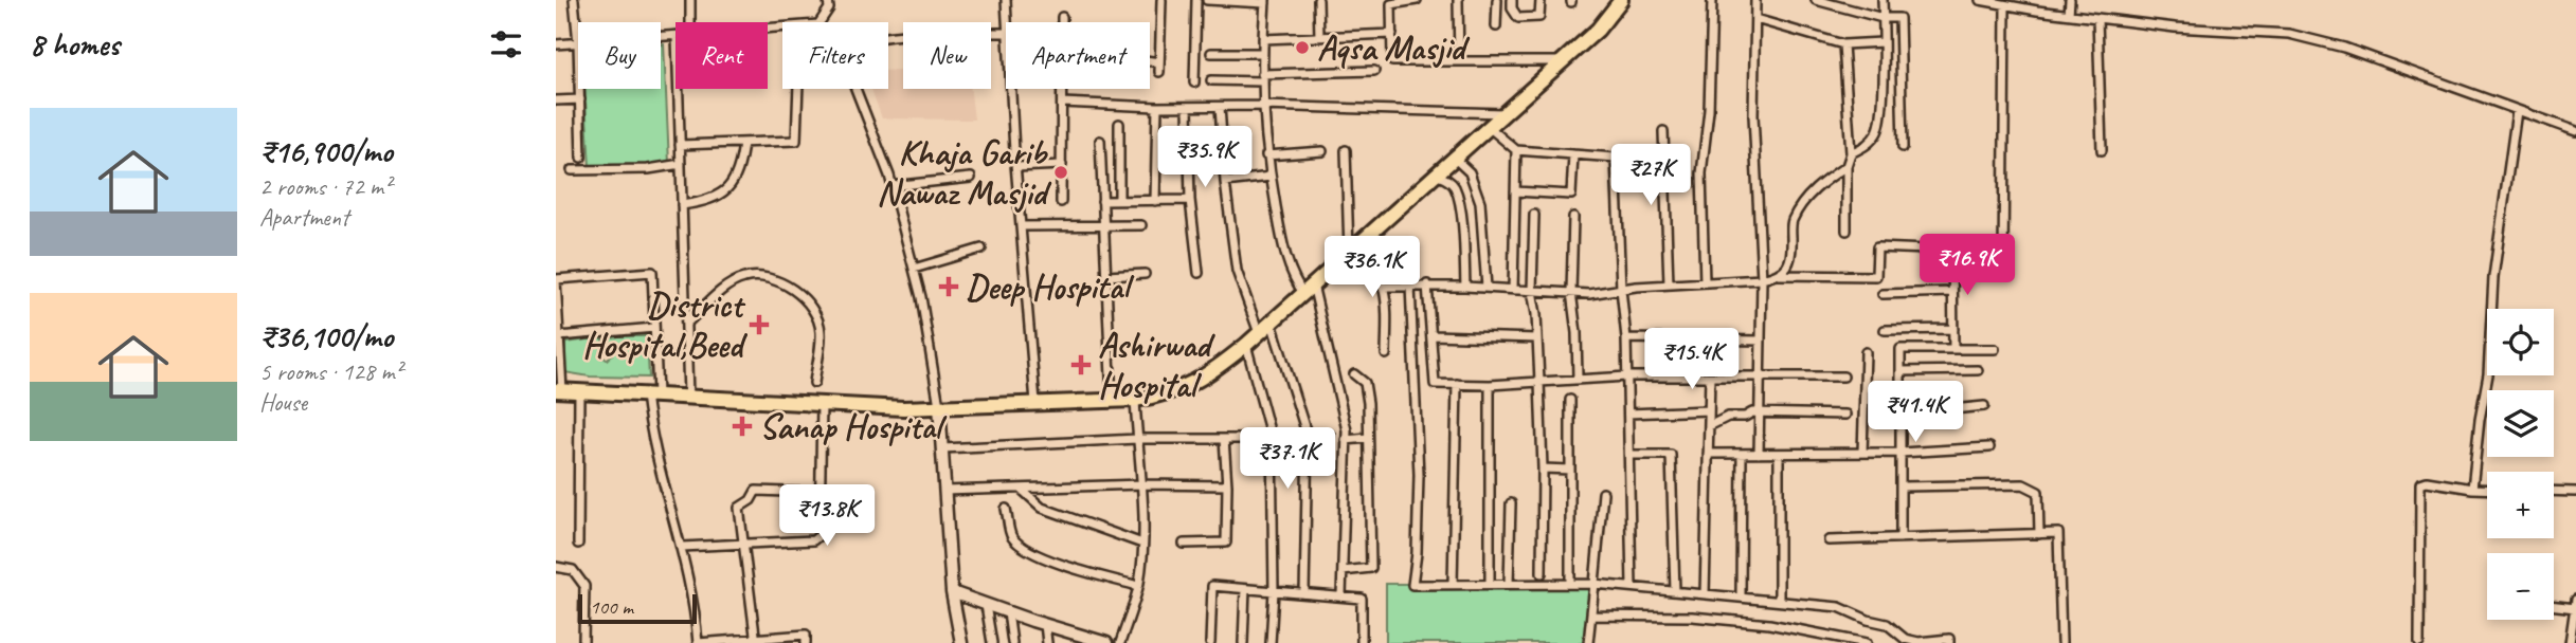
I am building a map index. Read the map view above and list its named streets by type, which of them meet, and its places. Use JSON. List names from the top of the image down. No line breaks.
{"places":{"other":["Aqsa Masjid","Khaja Garib Nawaz Masjid"],"health":["Deep Hospital","District Hospital,Beed","Ashirwad Hospital","Sanap Hospital"]},"scale_bar":"100 m","page":{"heading":"8 homes","chip":["Buy","Rent","Filters","New","Apartment"],"list":[{"name":"₹16,900/mo","note":"2 rooms · 72 m² · Apartment"},{"name":"₹36,100/mo","note":"5 rooms · 128 m² · House"}],"price":["₹35.9K","₹27K","₹16.9K","₹36.1K","₹15.4K","₹41.4K","₹37.1K","₹13.8K"],"map_buttons":["+","−"],"scale":"100 m"}}
